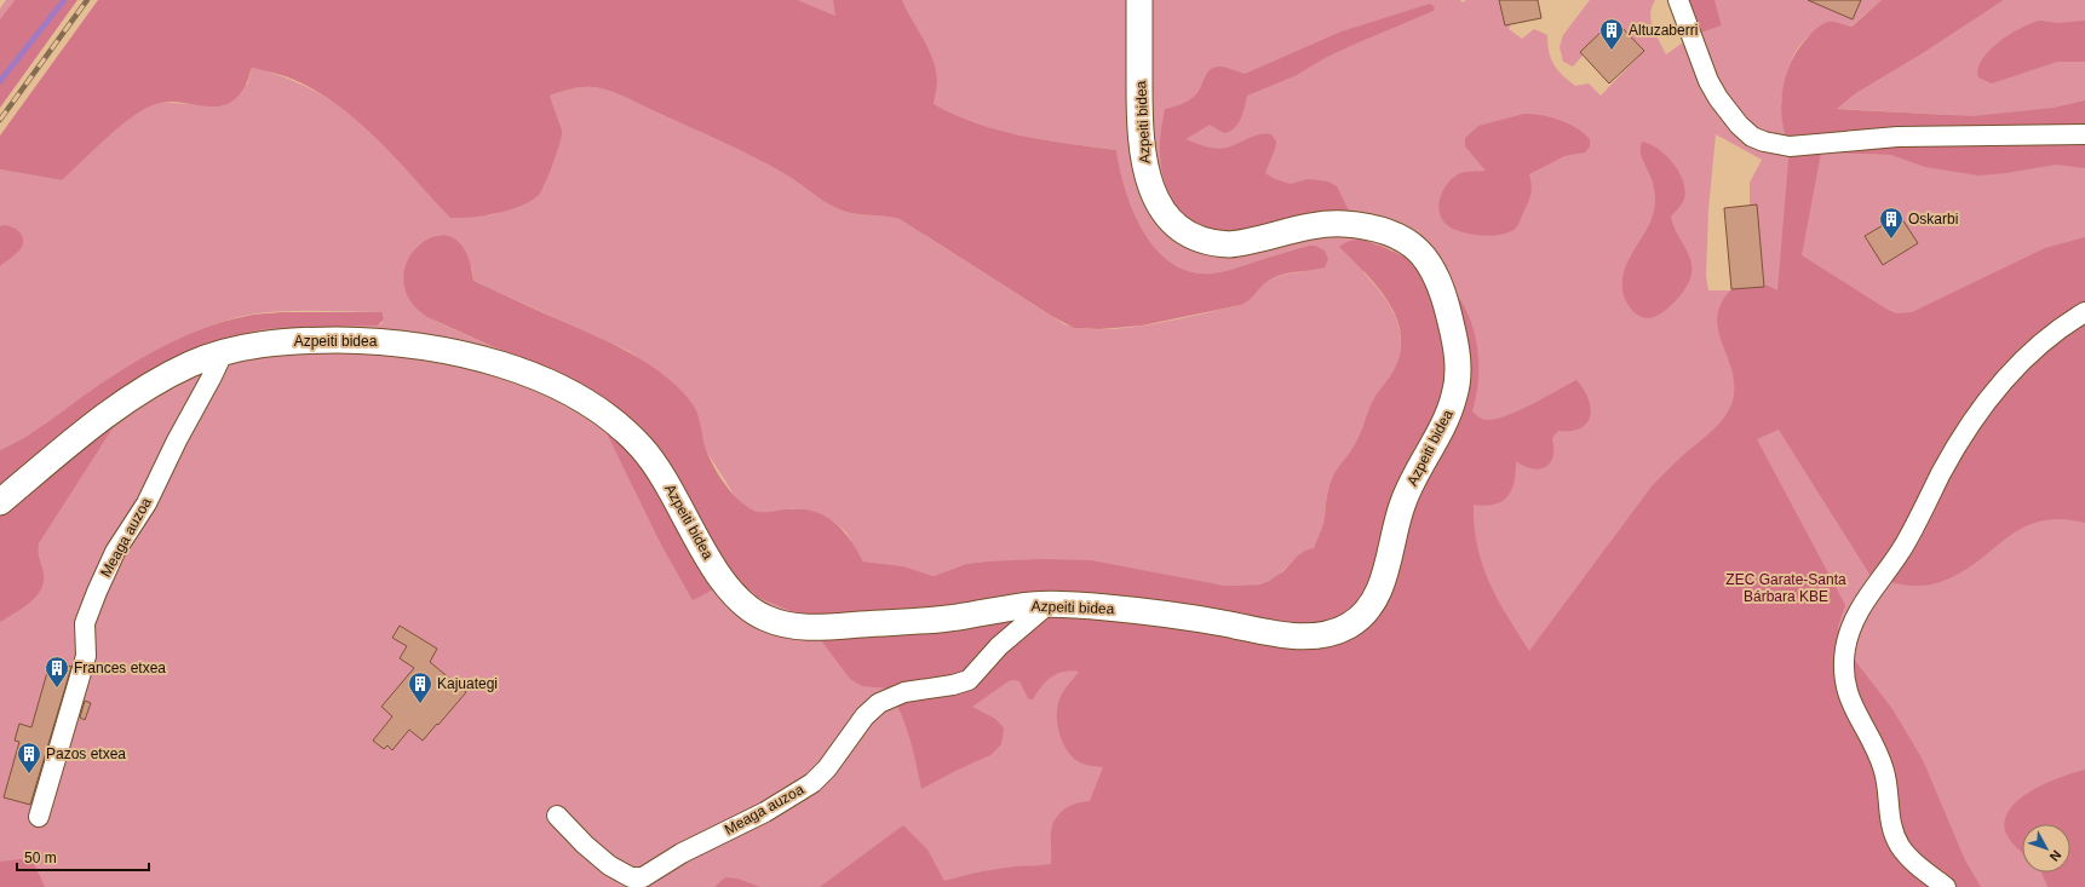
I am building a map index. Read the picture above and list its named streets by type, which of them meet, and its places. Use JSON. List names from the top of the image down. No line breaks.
{"streets":{"main road":["Azpeiti bidea"],"street":["Meaga auzoa"]},"crossings":[["Azpeiti bidea","Meaga auzoa"]],"parks":["ZEC Garate-Santa Bárbara KBE"],"places":{"building":["Altuzaberri","Oskarbi","Frances etxea","Kajuategi","Pazos etxea"]},"scale_bar":"50 m","north":"bottom right"}
